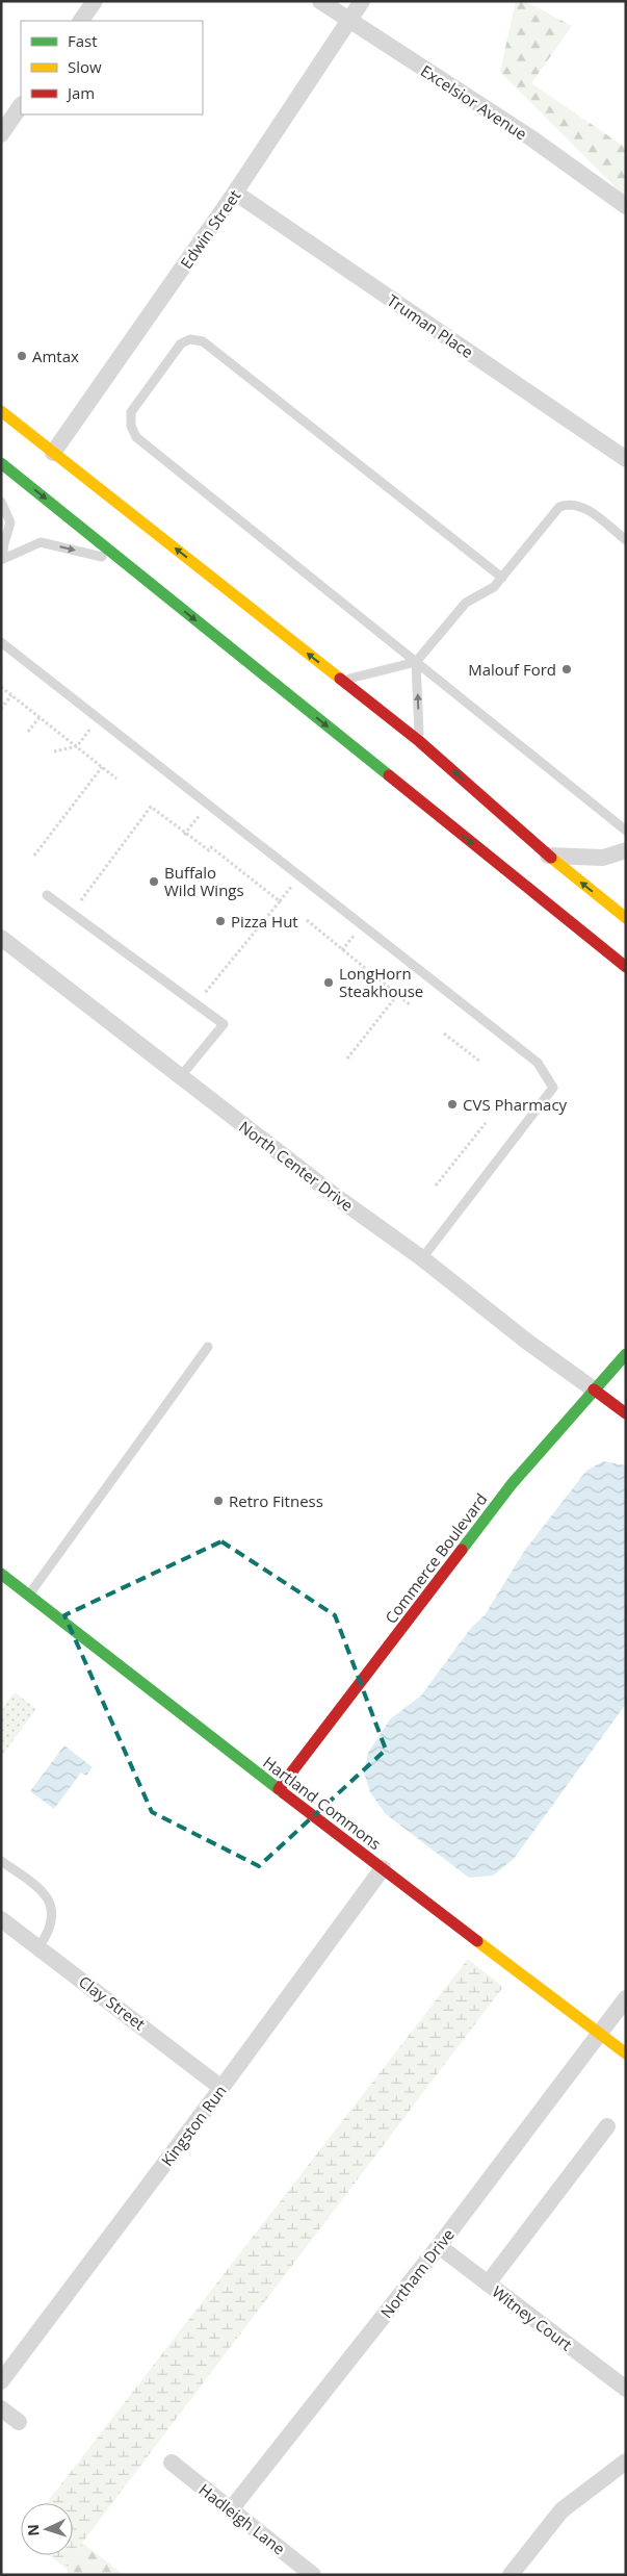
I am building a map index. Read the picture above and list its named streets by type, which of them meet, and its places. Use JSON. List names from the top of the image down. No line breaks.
{"streets":{"main road":["Commerce Boulevard","Hartland Commons"],"street":["Excelsior Avenue","Edwin Street","Truman Place","North Center Drive","Clay Street","Kingston Run","Northam Drive","Witney Court","Hadleigh Lane"]},"crossings":[["Excelsior Avenue","Edwin Street"],["Edwin Street","Truman Place"],["North Center Drive","Commerce Boulevard"],["Commerce Boulevard","Hartland Commons"],["Hartland Commons","Kingston Run"],["Hartland Commons","Northam Drive"],["Clay Street","Kingston Run"],["Northam Drive","Witney Court"],["Northam Drive","Hadleigh Lane"]],"places":["Amtax","Malouf Ford","Buffalo Wild Wings","Pizza Hut","LongHorn Steakhouse","CVS Pharmacy","Retro Fitness"],"legend":["Fast","Slow","Jam"],"north":"left"}
